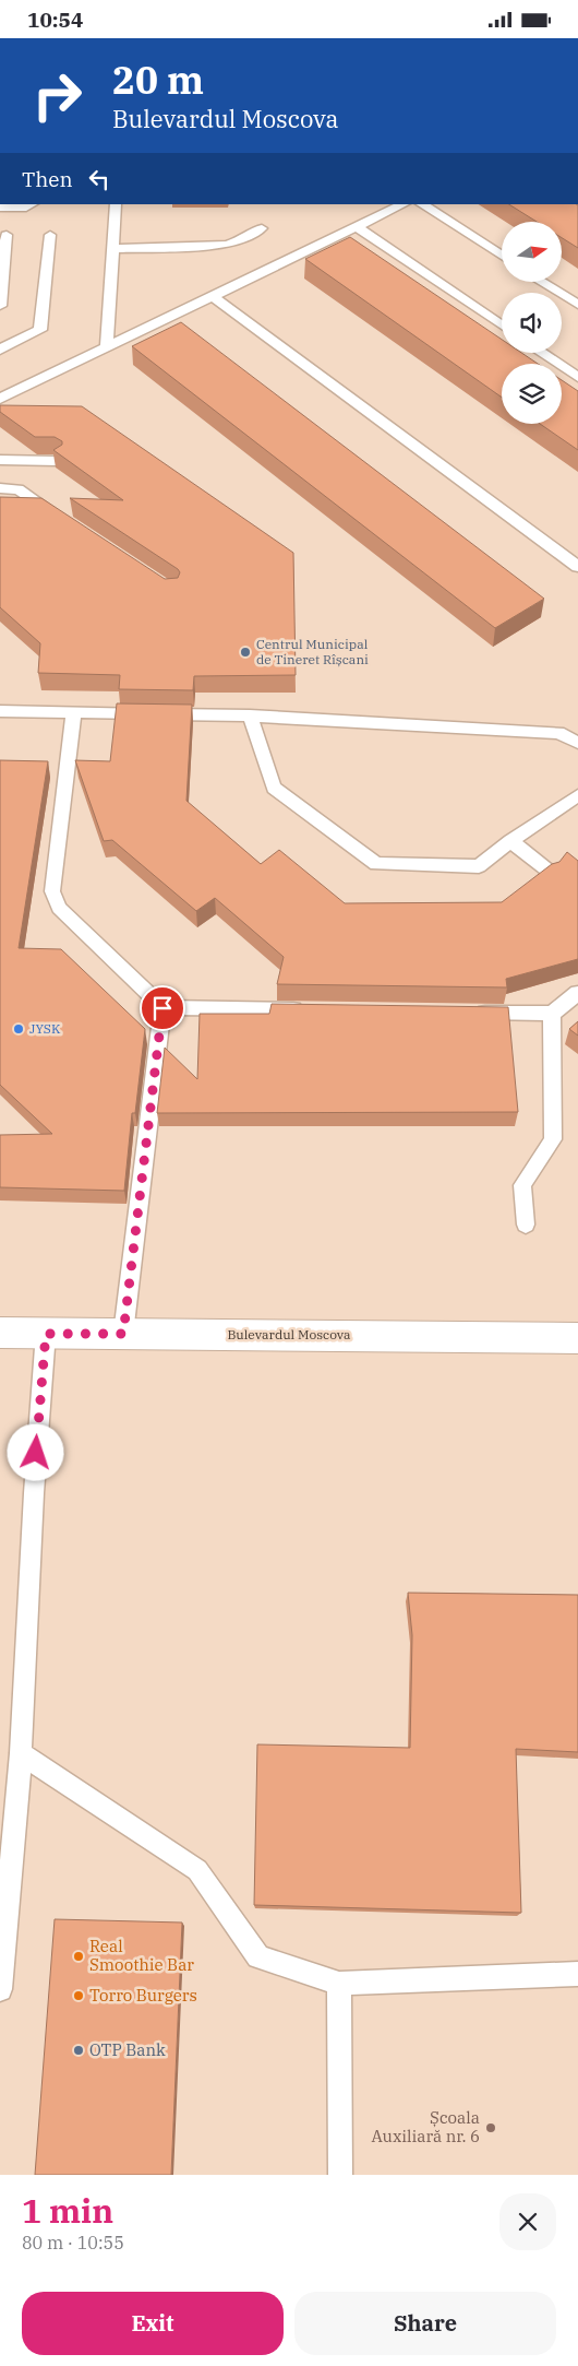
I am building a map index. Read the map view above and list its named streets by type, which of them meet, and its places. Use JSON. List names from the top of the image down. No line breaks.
{"streets":{"main road":["Bulevardul Moscova"]},"places":["Centrul Municipal de Tineret Rîșcani","JYSK","Real Smoothie Bar","Torro Burgers","OTP Bank","Școala Auxiliară nr. 6"],"north":"right","page":{"status":"10:54","turn":["20 m","Bulevardul Moscova"],"then":"Then","heading":["1 min","80 m · 10:55"],"buttons":["Exit","Share"]}}
